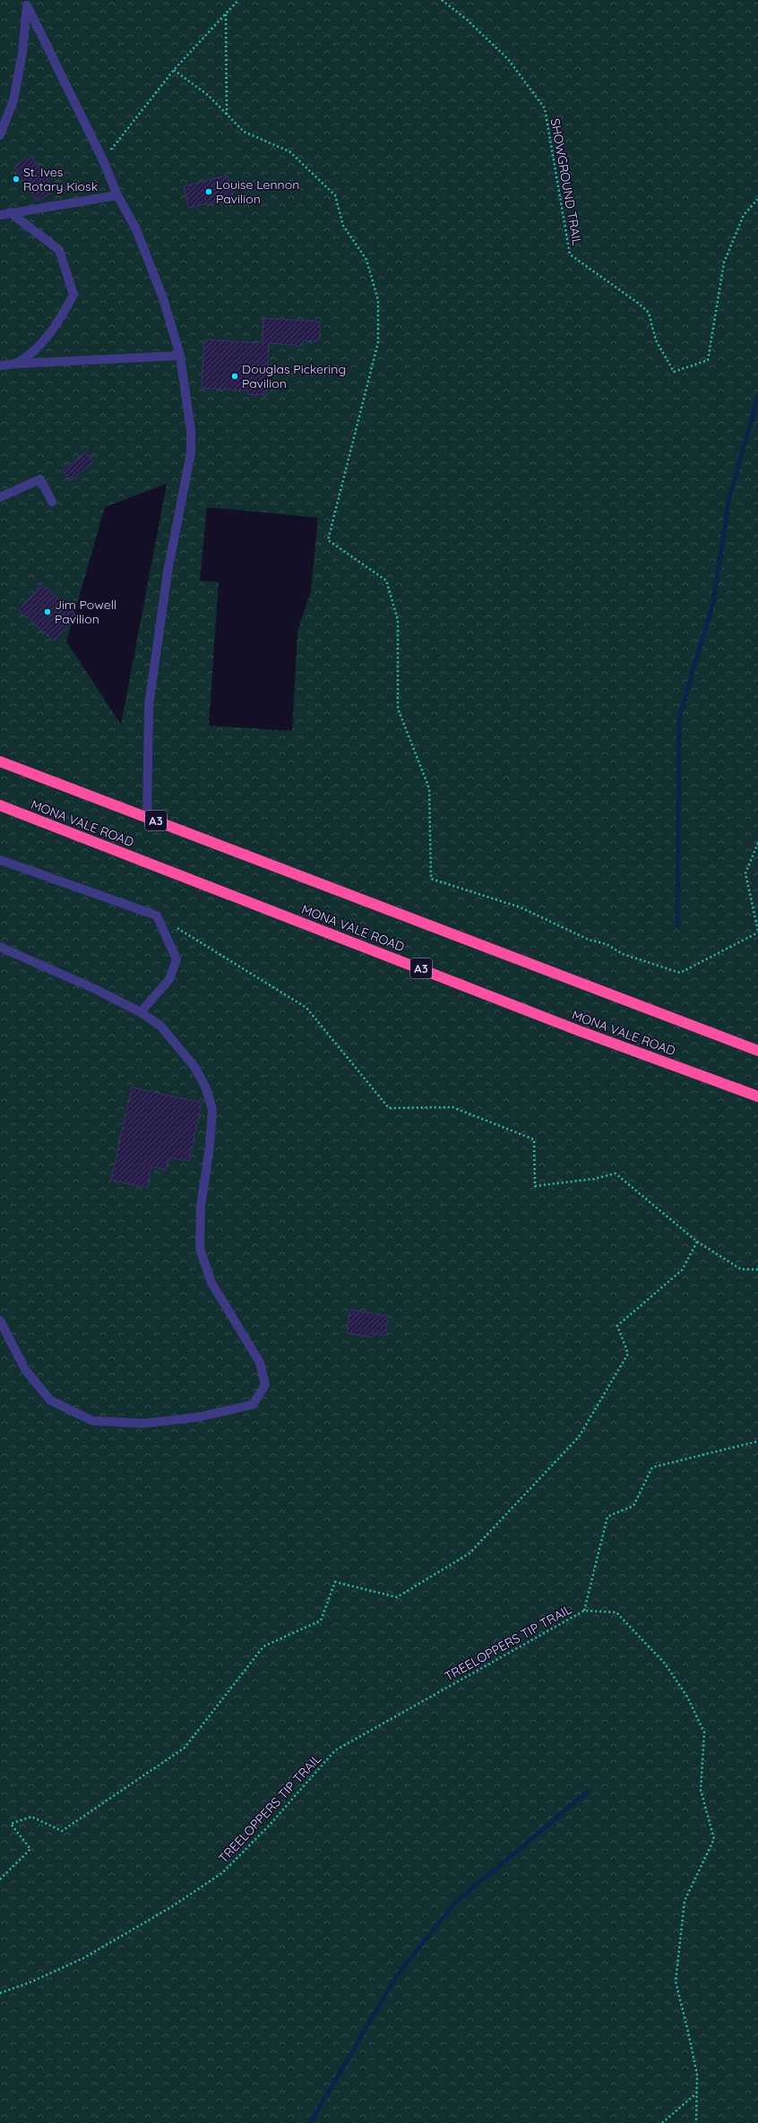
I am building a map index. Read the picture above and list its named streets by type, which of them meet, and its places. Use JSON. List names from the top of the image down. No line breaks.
{"streets":{"highway":["A3","MONA VALE ROAD"],"path":["SHOWGROUND TRAIL","TREELOPPERS TIP TRAIL"]},"places":["St. Ives Rotary Kiosk","Louise Lennon Pavilion","Douglas Pickering Pavilion","Jim Powell Pavilion"]}
